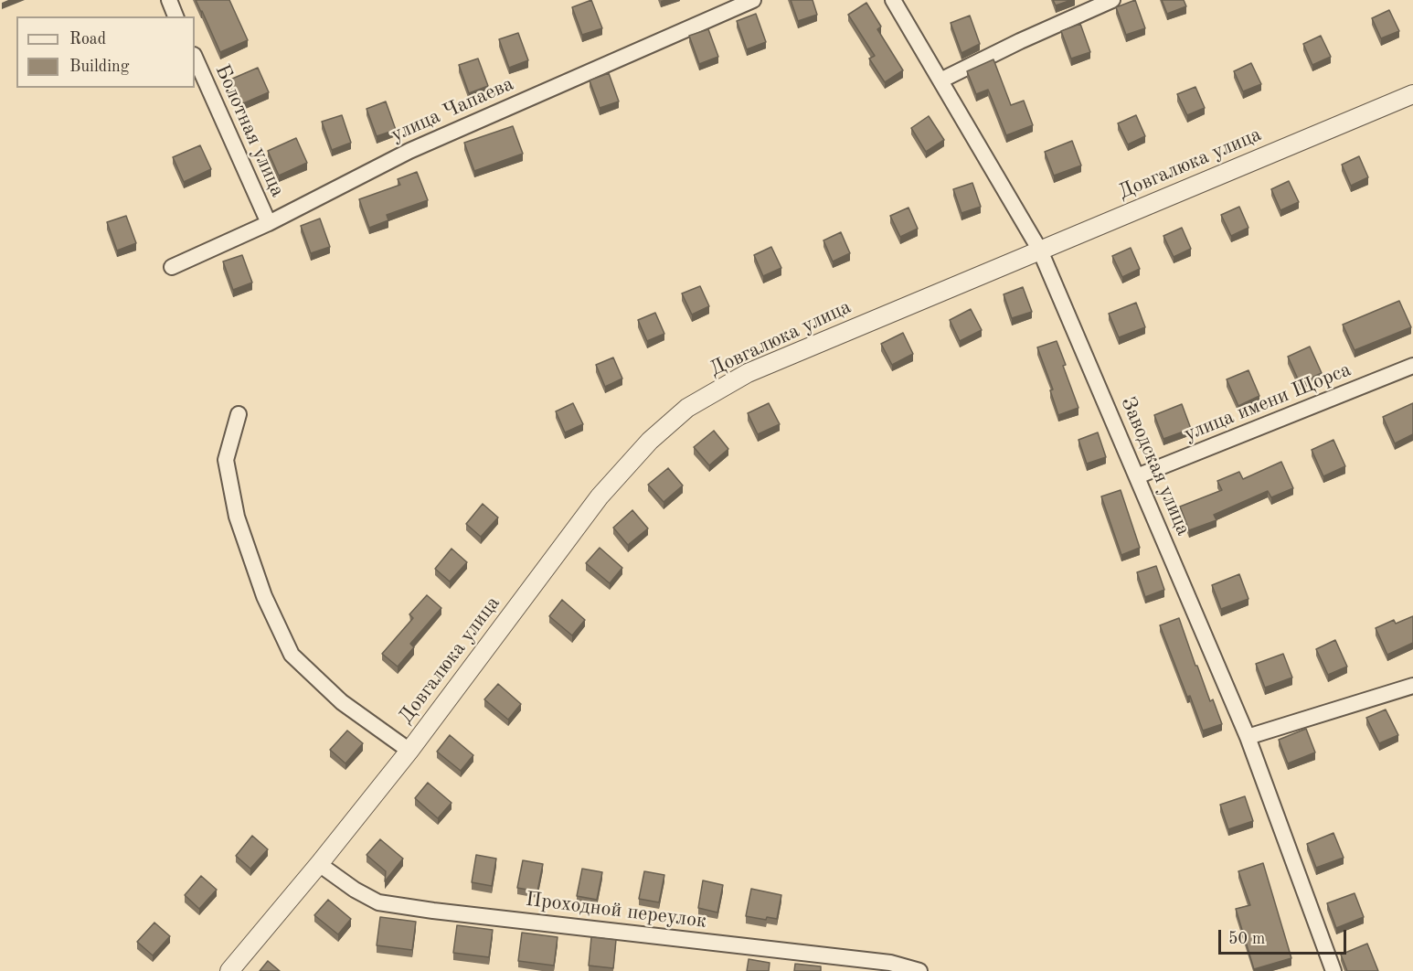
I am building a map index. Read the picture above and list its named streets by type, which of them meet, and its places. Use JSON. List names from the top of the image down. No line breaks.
{"streets":{"street":["улица Чапаева","Болотная улица","Довгалюка улица","улица имени Щорса","Заводская улица","Проходной переулок"]},"crossings":[["улица Чапаева","Болотная улица"],["Довгалюка улица","Заводская улица"],["Довгалюка улица","Проходной переулок"],["улица имени Щорса","Заводская улица"]],"legend":["Road","Building"],"scale_bar":"50 m"}
